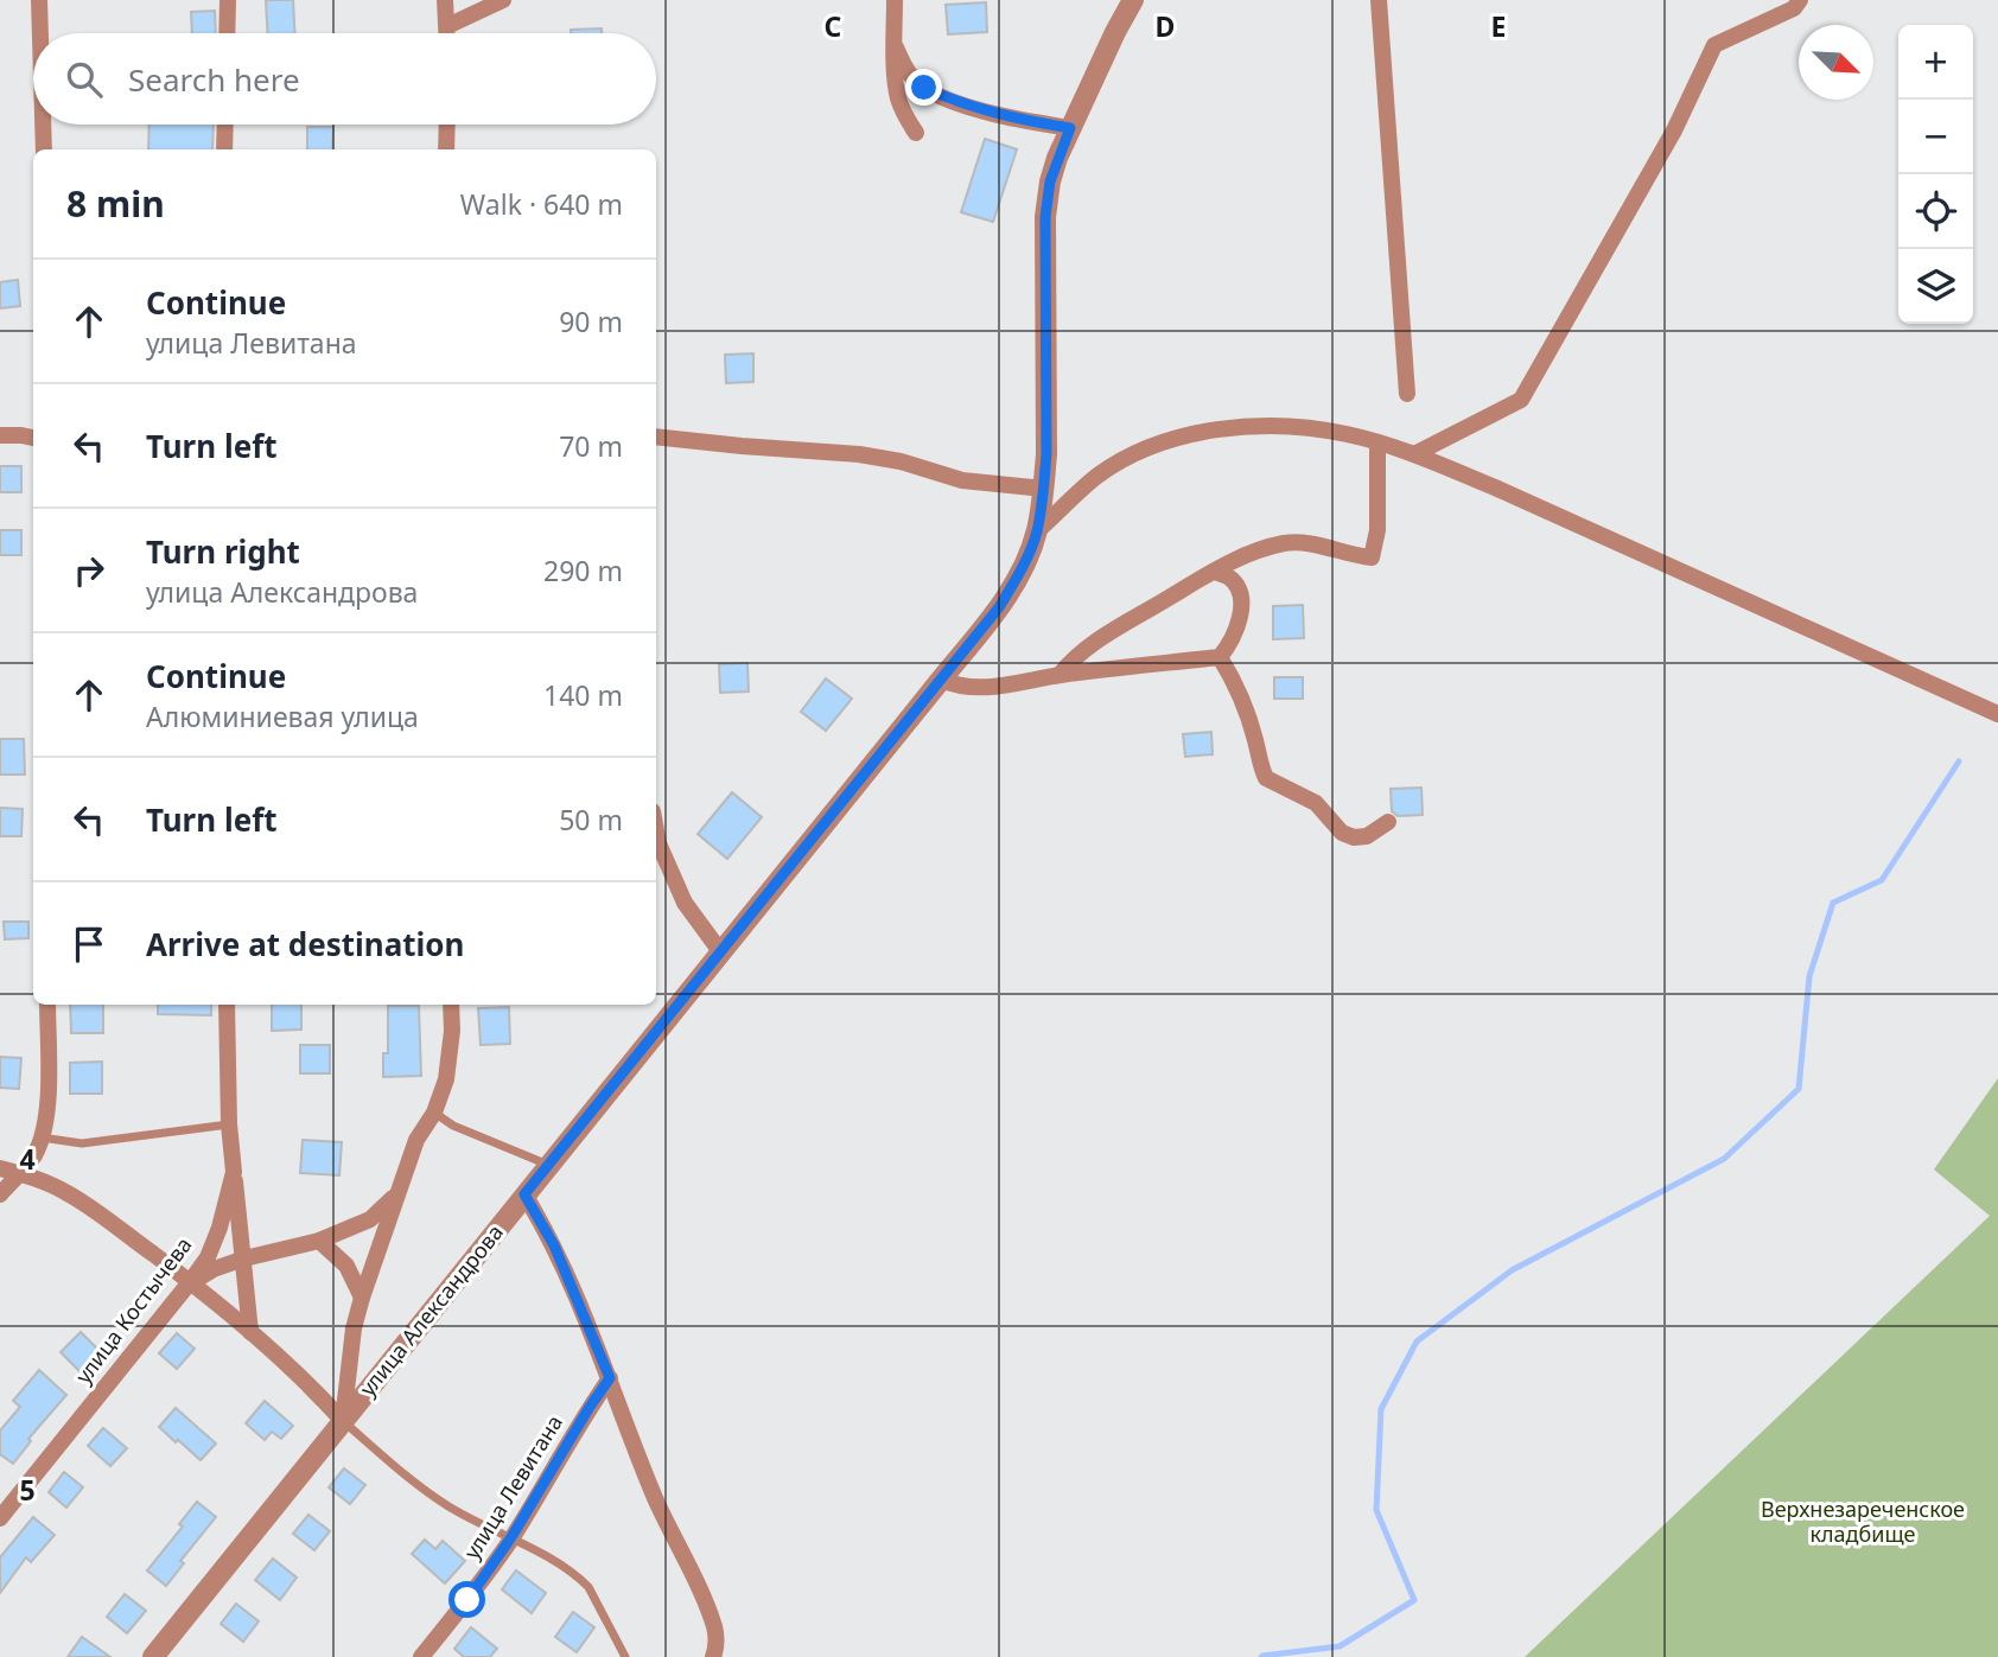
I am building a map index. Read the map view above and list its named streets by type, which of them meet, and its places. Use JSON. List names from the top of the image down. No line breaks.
{"streets":{"street":["улица Костычева","улица Александрова","улица Левитана"]},"parks":["Верхнезареченское кладбище"],"north":"bottom right","page":{"map_buttons":["+","−"],"search":"Search here","heading":["8 min","Walk · 640 m"],"list":[["Continue","улица Левитана","90 m"],["Turn left","70 m"],["Turn right","улица Александрова","290 m"],["Continue","Алюминиевая улица","140 m"],["Turn left","50 m"],"Arrive at destination"]},"grid":{"columns":["C","D","E"],"rows":["4","5"]}}
